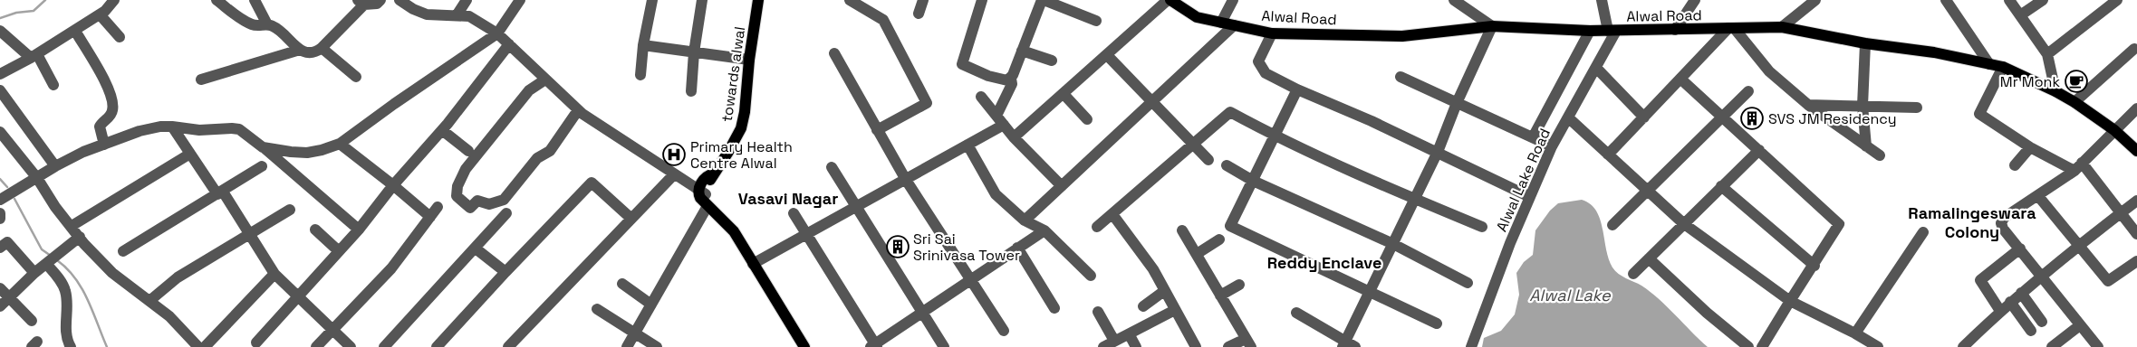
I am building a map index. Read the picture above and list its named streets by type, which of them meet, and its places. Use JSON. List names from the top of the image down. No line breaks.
{"streets":{"main road":["Alwal Road","towards alwal"],"street":["Alwal Lake Road"]},"crossings":[["Alwal Road","Alwal Lake Road"]],"districts":["Vasavi Nagar","Ramalingeswara Colony","Reddy Enclave"],"water":["Alwal Lake"],"places":{"cafe":["Mr Monk"],"building":["SVS JM Residency","Sri Sai Srinivasa Tower"],"hospital":["Primary Health Centre Alwal"]}}
